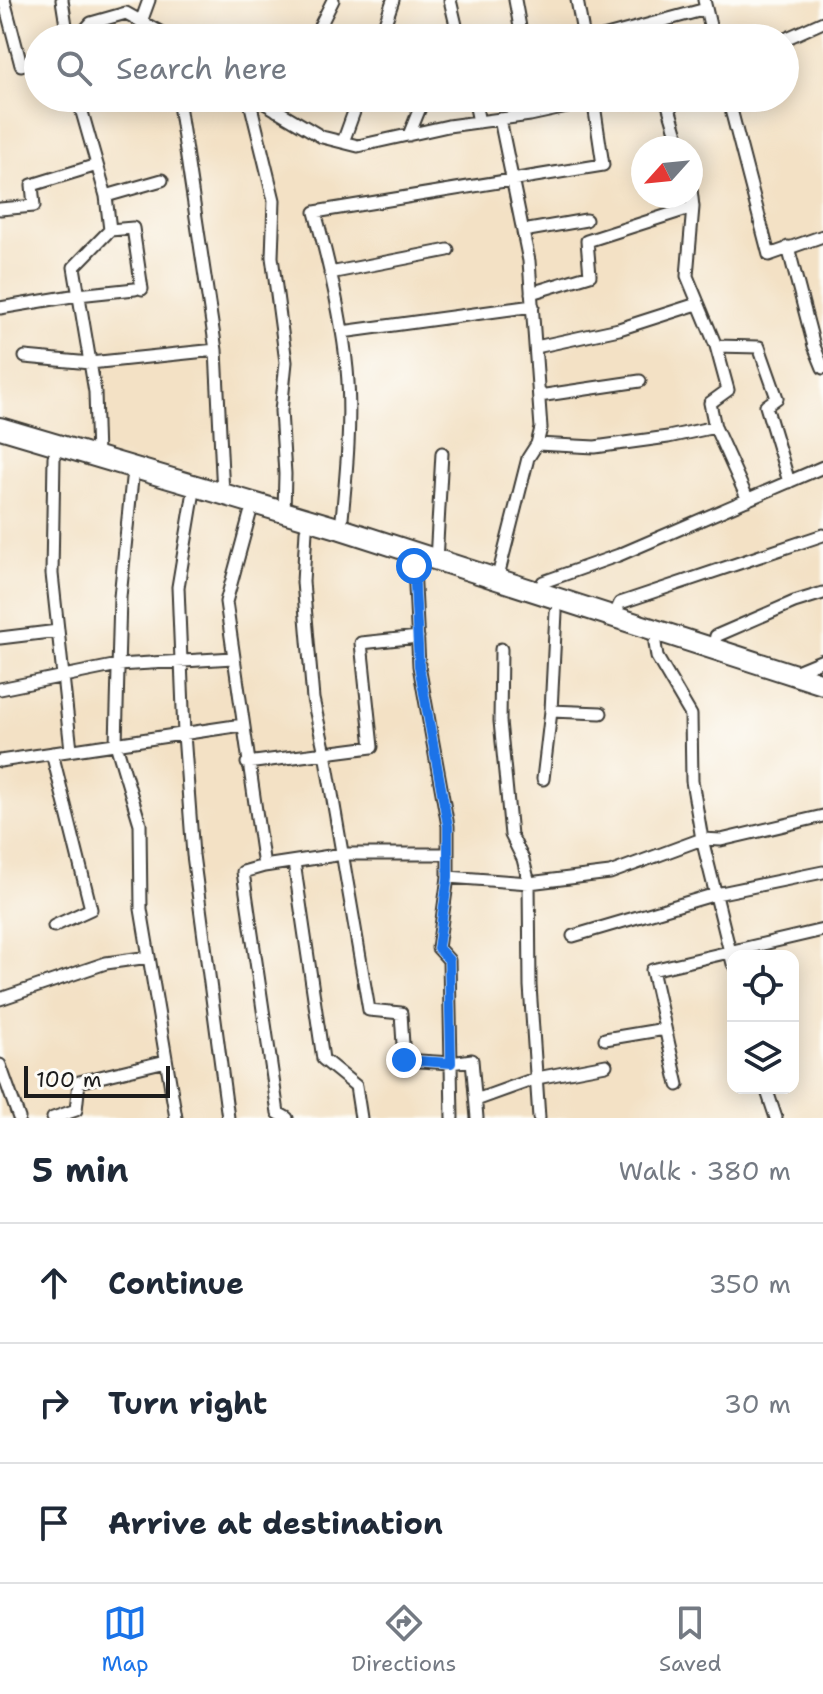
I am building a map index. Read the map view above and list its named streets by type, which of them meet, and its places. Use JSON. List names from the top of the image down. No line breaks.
{"scale_bar":"100 m","north":"bottom left","page":{"search":"Search here","scale":"100 m","heading":["5 min","Walk · 380 m"],"list":[["Continue","350 m"],["Turn right","30 m"],"Arrive at destination"],"nav":["Map","Directions","Saved"]}}
